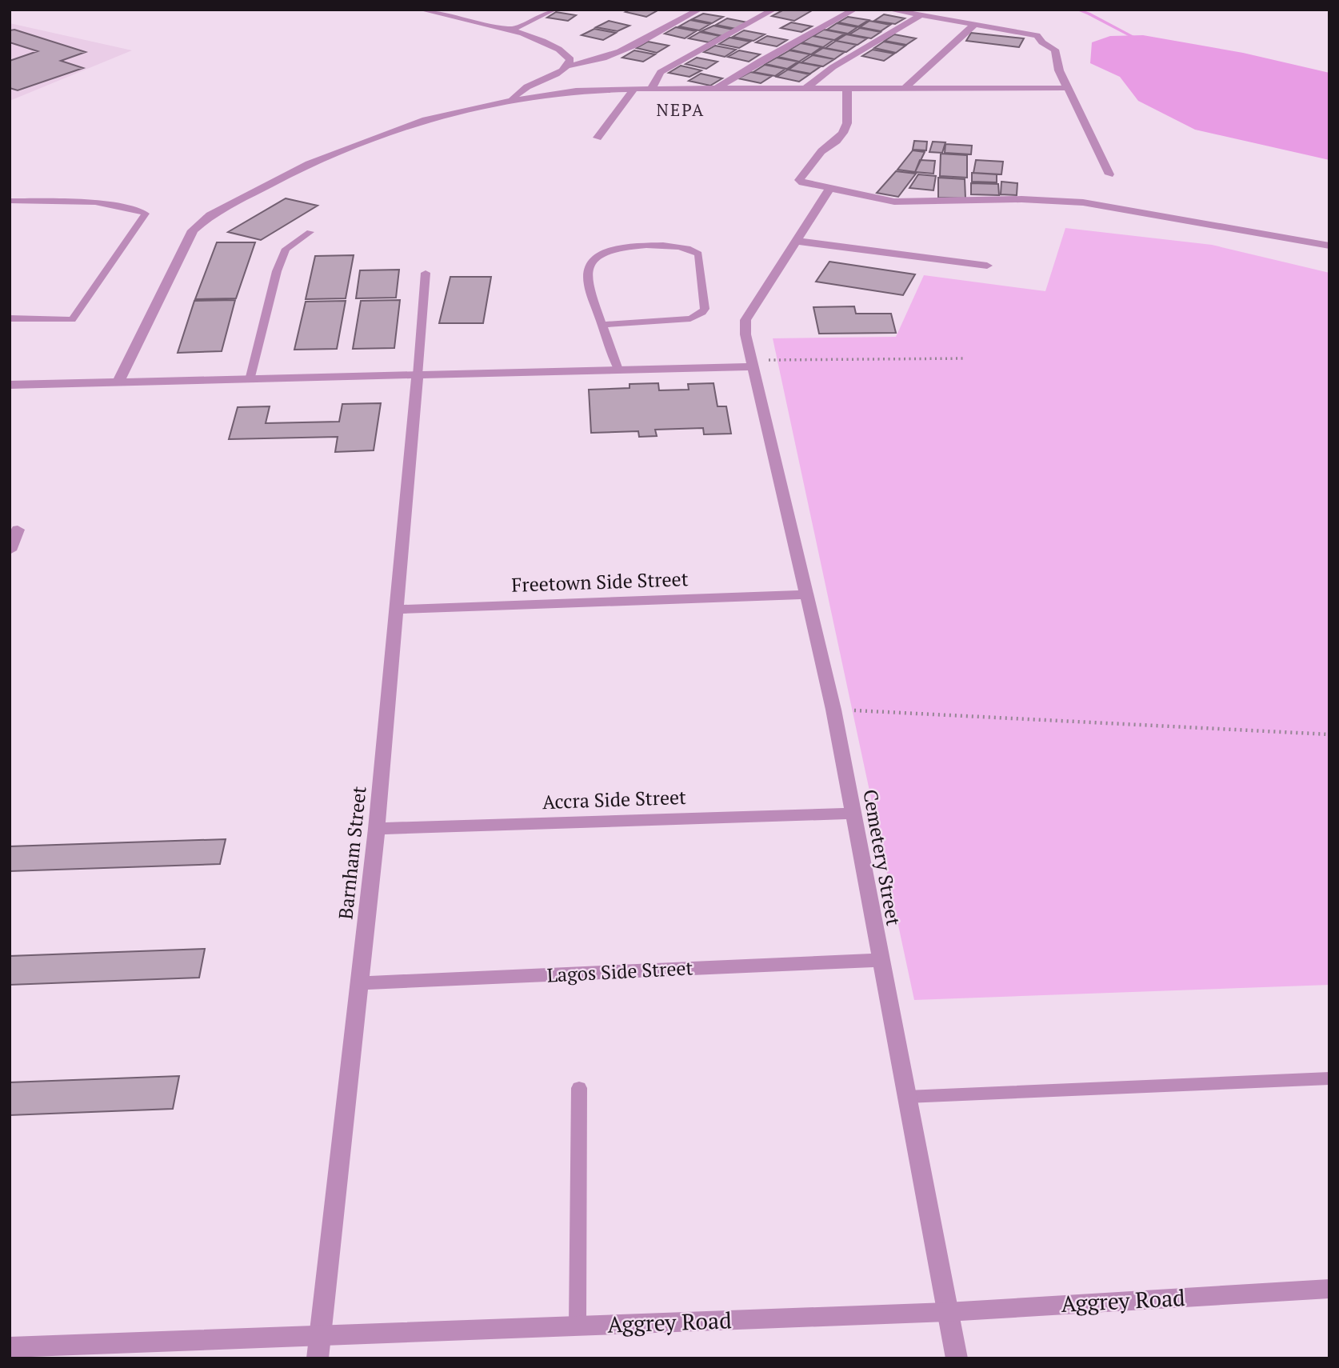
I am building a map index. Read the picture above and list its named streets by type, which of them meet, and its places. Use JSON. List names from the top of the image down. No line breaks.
{"streets":{"street":["Freetown Side Street","Accra Side Street","Barnham Street","Cemetery Street","Lagos Side Street","Aggrey Road"]},"crossings":[["Freetown Side Street","Barnham Street"],["Freetown Side Street","Cemetery Street"],["Accra Side Street","Barnham Street"],["Accra Side Street","Cemetery Street"],["Barnham Street","Lagos Side Street"],["Barnham Street","Aggrey Road"],["Cemetery Street","Lagos Side Street"],["Cemetery Street","Aggrey Road"]],"districts":["NEPA"]}
